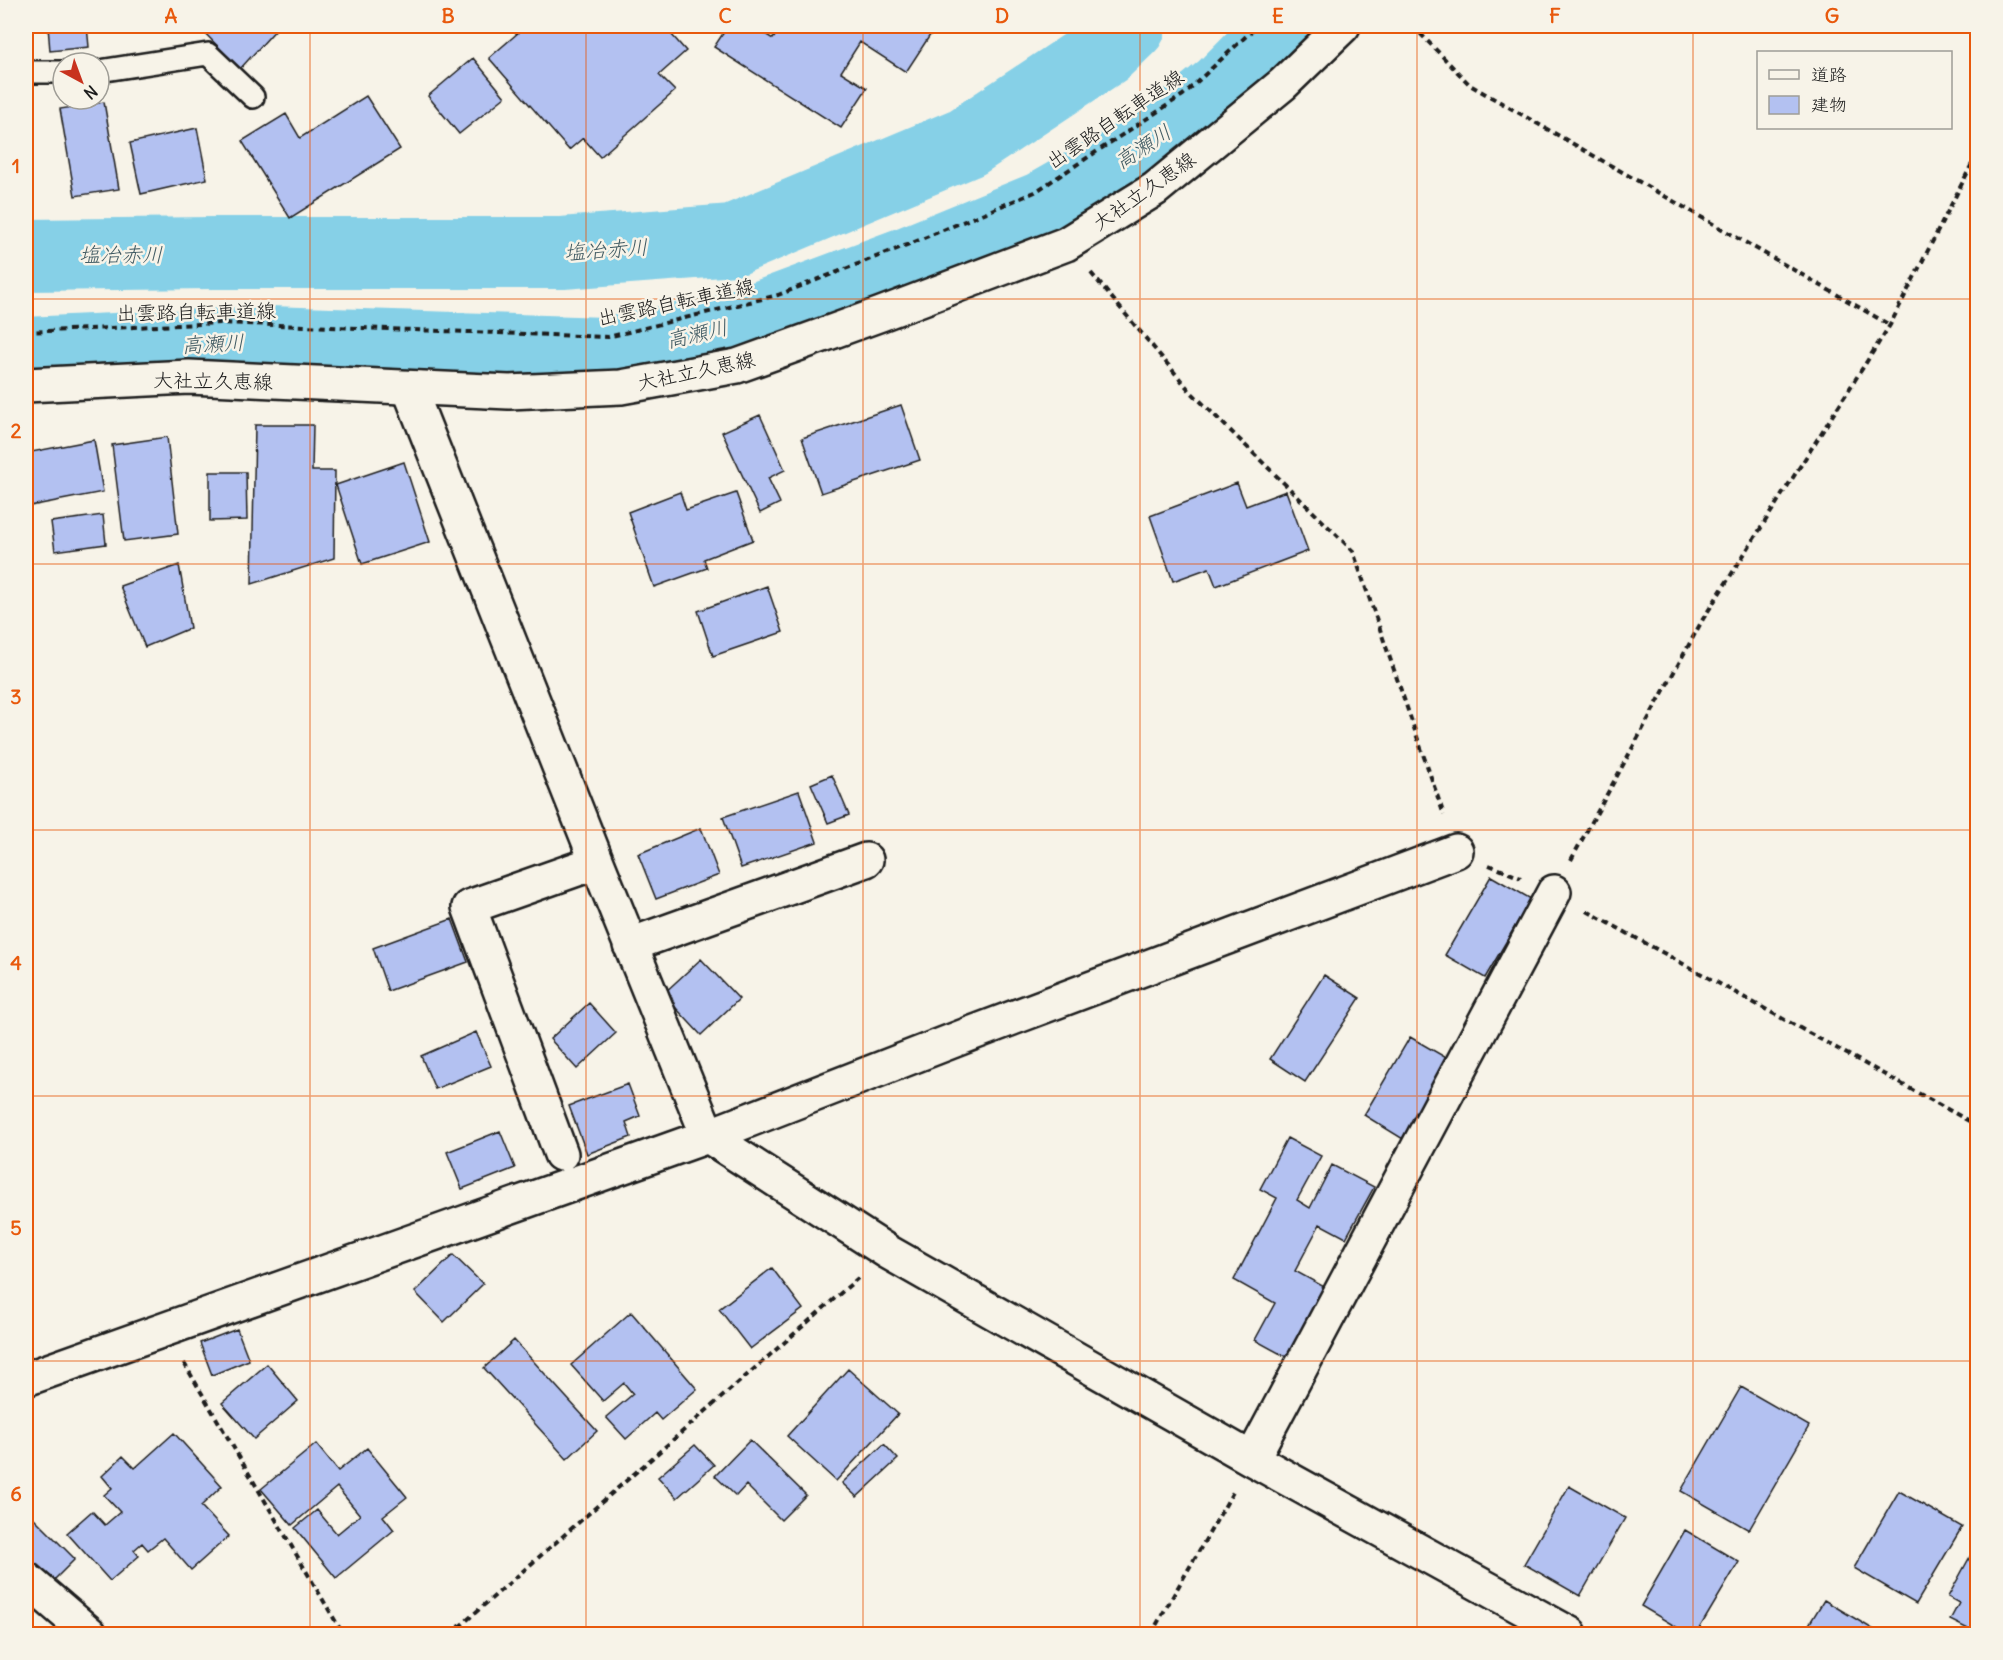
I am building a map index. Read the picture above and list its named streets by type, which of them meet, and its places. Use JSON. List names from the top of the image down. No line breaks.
{"streets":{"street":["大社立久恵線"],"path":["出雲路自転車道線"]},"water":["高瀬川","塩冶赤川"],"legend":["道路","建物"],"north":"bottom right","grid":{"columns":["A","B","C","D","E","F","G"],"rows":["1","2","3","4","5","6"]}}
